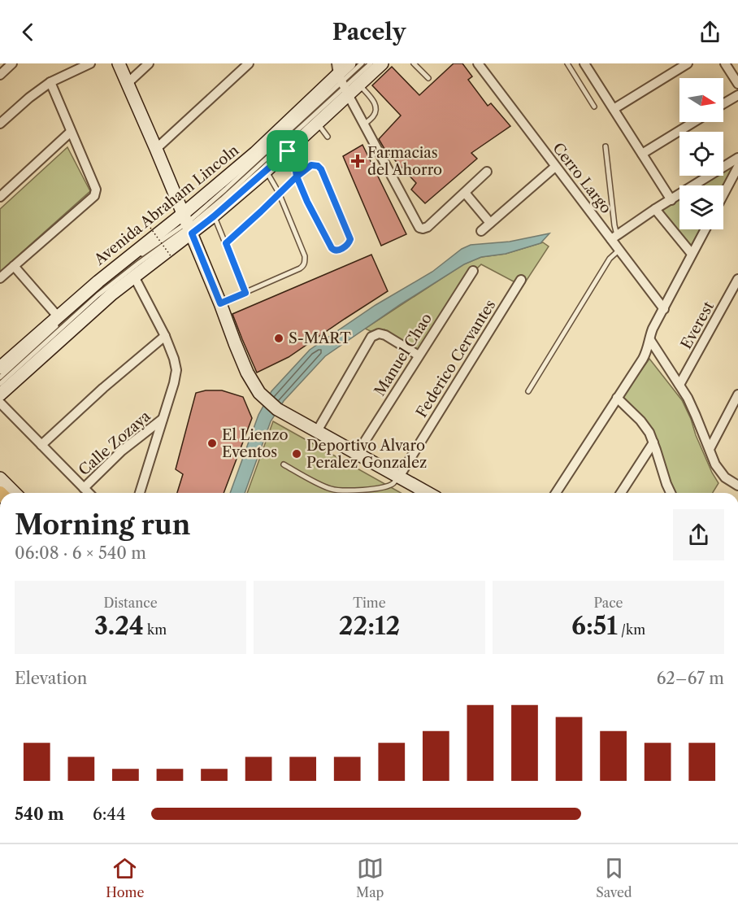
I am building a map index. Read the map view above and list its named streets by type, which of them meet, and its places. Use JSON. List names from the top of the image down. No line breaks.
{"streets":{"main road":["Avenida Abraham Lincoln"],"street":["Cerro Largo","Everest","Manuel Chao","Federico Cervantes","Calle Zozaya"]},"places":{"health":["Farmacias del Ahorro"],"other":["S-MART","El Lienzo Eventos","Deportivo Alvaro Peralez Gonzalez"]},"north":"right","page":{"header":"Pacely","heading":["Morning run","06:08 · 6 × 540 m"],"stats":[["Distance","3.24 km"],["Time","22:12"],["Pace","6:51 /km"]],"chart":["Elevation","62–67 m"],"list":[{"name":"540 m","note":"6:44"}],"tabs":["Home","Map","Saved"]}}
